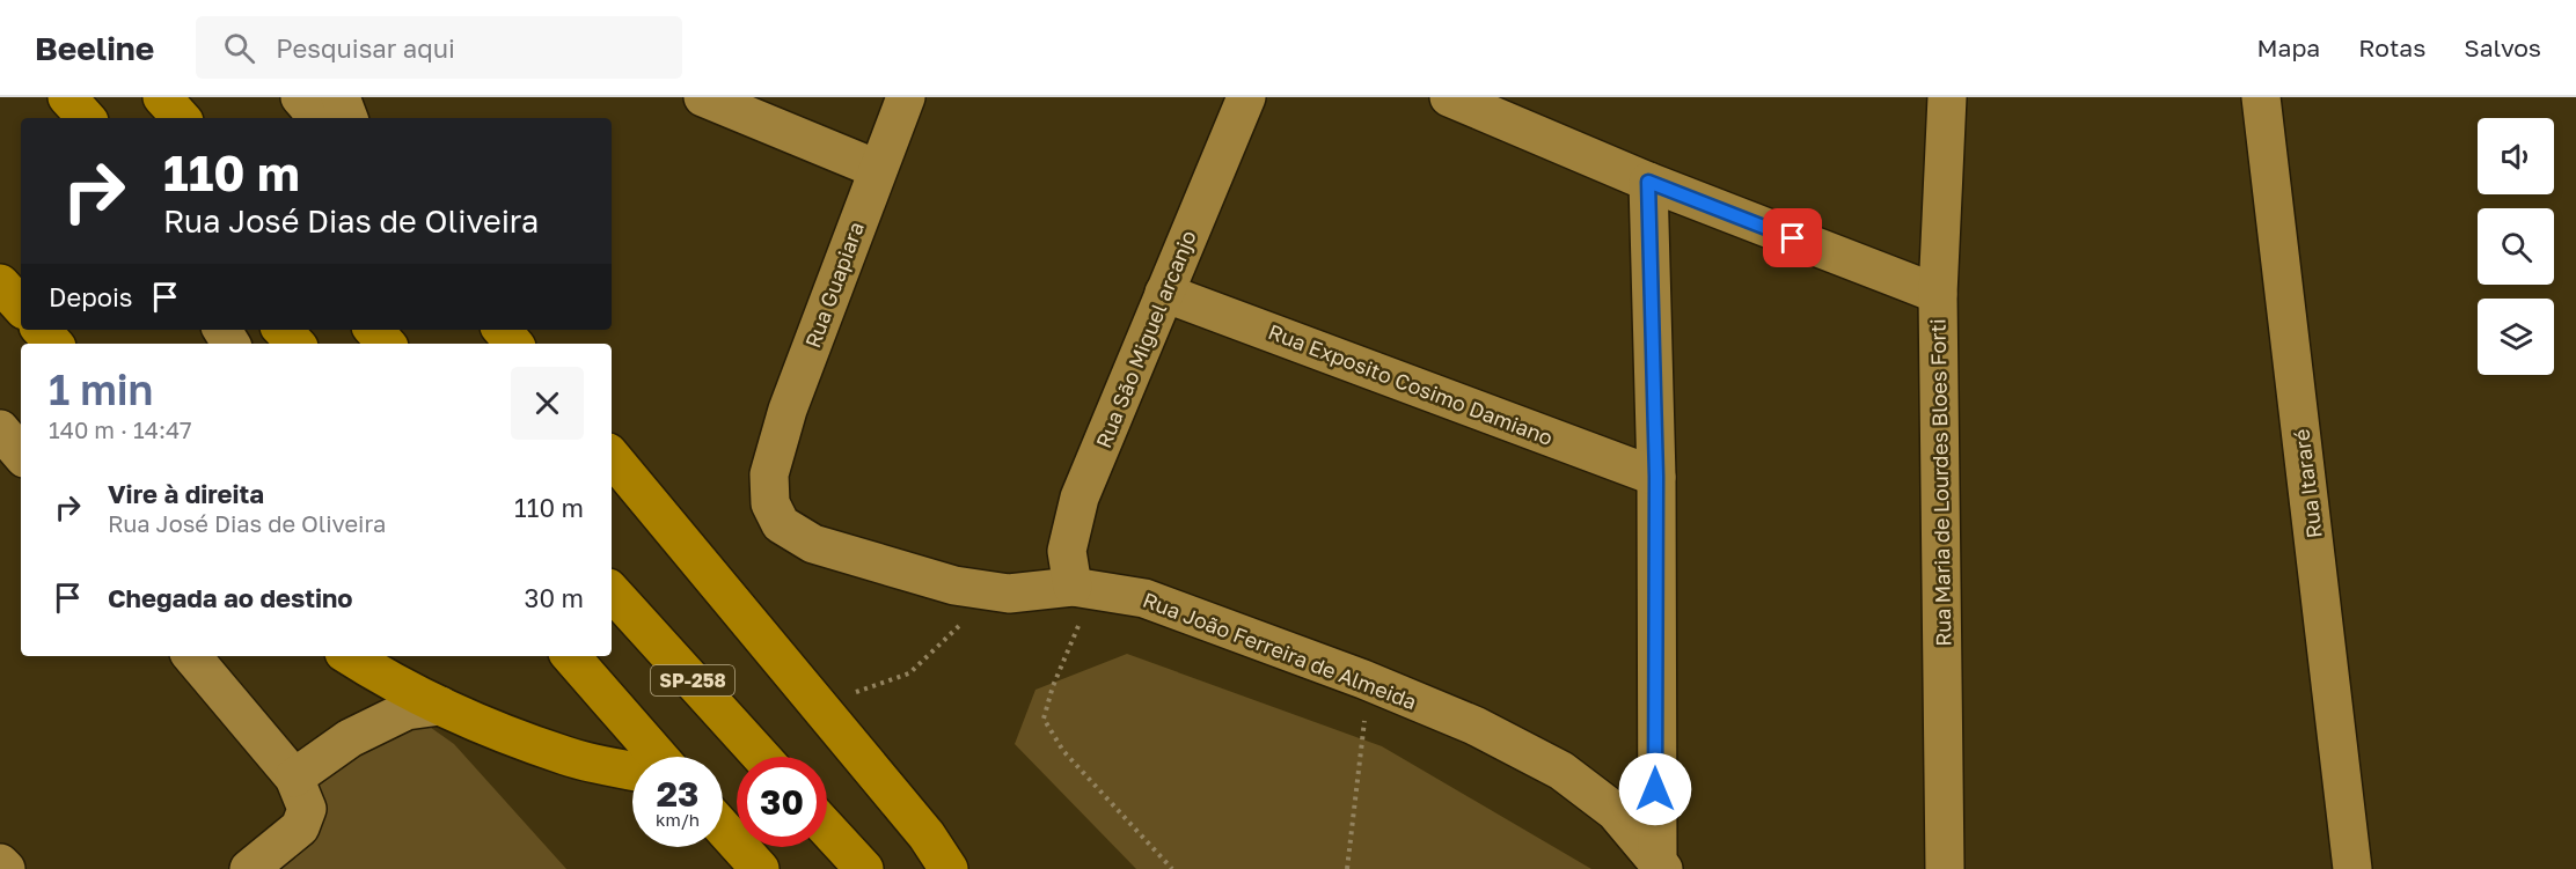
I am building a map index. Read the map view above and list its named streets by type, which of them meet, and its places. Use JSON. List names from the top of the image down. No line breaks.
{"streets":{"highway":["SP-258"],"street":["Rua Guapiara","Rua São Miguel arcanjo","Rua Exposito Cosimo Damiano","Rua Maria de Lourdes Bloes Forti","Rua Itararé","Rua João Ferreira de Almeida"]},"crossings":[["Rua Guapiara","Rua João Ferreira de Almeida"],["Rua São Miguel arcanjo","Rua Exposito Cosimo Damiano"],["Rua São Miguel arcanjo","Rua João Ferreira de Almeida"]],"page":{"header":"Beeline","search":"Pesquisar aqui","nav":["Mapa","Rotas","Salvos"],"turn":["110 m","Rua José Dias de Oliveira"],"then":"Depois","heading":["1 min","140 m · 14:47"],"list":[{"name":"Vire à direita","note":"Rua José Dias de Oliveira","value":"110 m"},{"name":"Chegada ao destino","value":"30 m"}],"speed":"23 km/h","limit":"30"}}
